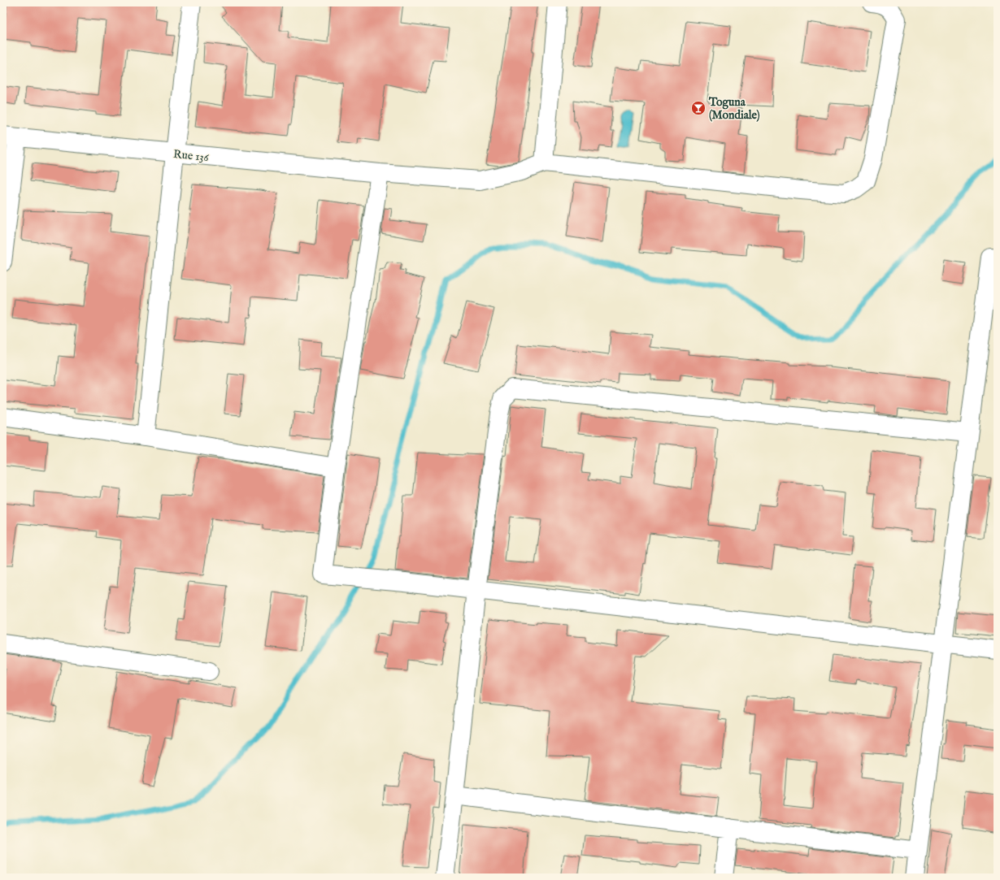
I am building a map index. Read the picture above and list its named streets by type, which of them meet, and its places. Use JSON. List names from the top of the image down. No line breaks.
{"streets":{"street":["Rue 136"]},"places":{"bar":["Toguna (Mondiale)"]}}
